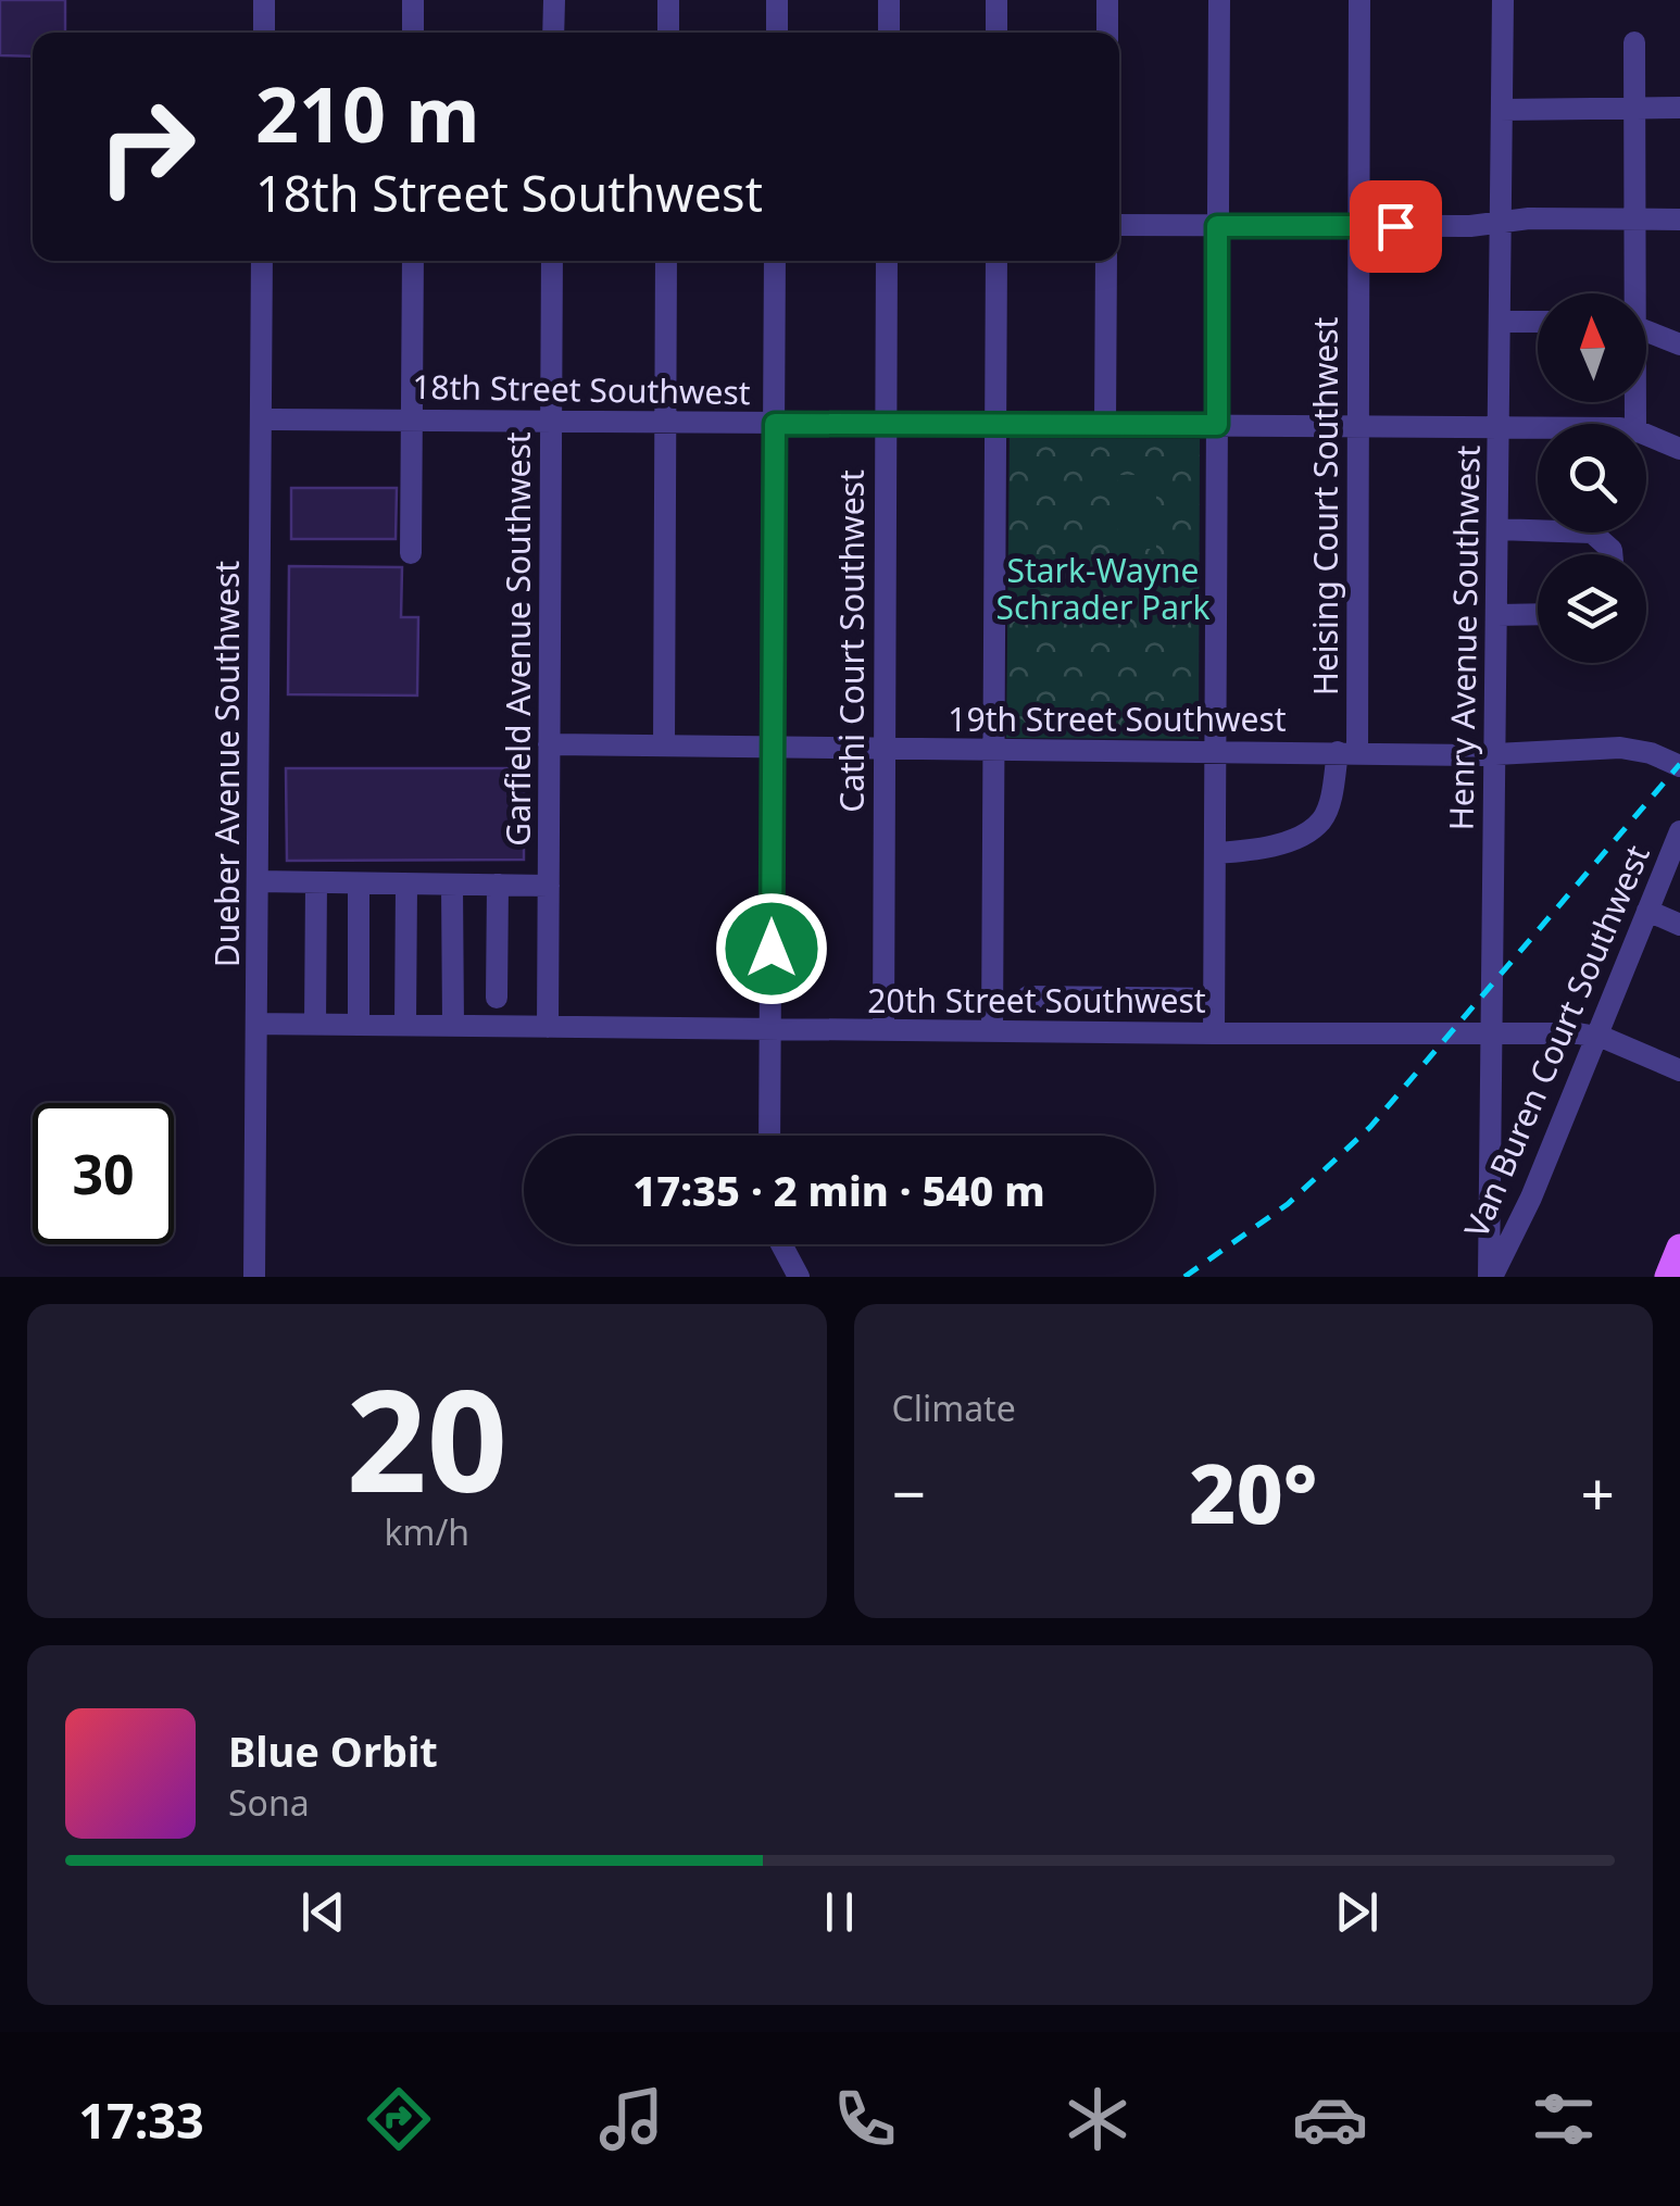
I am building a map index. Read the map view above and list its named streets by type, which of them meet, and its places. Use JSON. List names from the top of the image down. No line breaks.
{"streets":{"street":["18th Street Southwest","Heising Court Southwest","Henry Avenue Southwest","Garfield Avenue Southwest","Cathi Court Southwest","19th Street Southwest","Dueber Avenue Southwest","20th Street Southwest","Van Buren Court Southwest"]},"crossings":[["18th Street Southwest","Heising Court Southwest"],["18th Street Southwest","Henry Avenue Southwest"],["18th Street Southwest","Garfield Avenue Southwest"],["18th Street Southwest","Cathi Court Southwest"],["18th Street Southwest","Dueber Avenue Southwest"],["Heising Court Southwest","19th Street Southwest"],["Henry Avenue Southwest","19th Street Southwest"],["Henry Avenue Southwest","20th Street Southwest"],["Henry Avenue Southwest","Van Buren Court Southwest"],["Garfield Avenue Southwest","19th Street Southwest"],["Garfield Avenue Southwest","20th Street Southwest"],["Cathi Court Southwest","19th Street Southwest"],["Cathi Court Southwest","20th Street Southwest"],["Dueber Avenue Southwest","20th Street Southwest"],["20th Street Southwest","Van Buren Court Southwest"]],"parks":["Stark-Wayne Schrader Park"],"north":"top","page":{"turn":["210 m","18th Street Southwest"],"limit":"30","trip":"17:35 · 2 min · 540 m","tile":[["20","km/h"],"Climate"],"heat":["−","20°","+"],"song":["Blue Orbit","Sona"],"tabs":"17:33"}}
